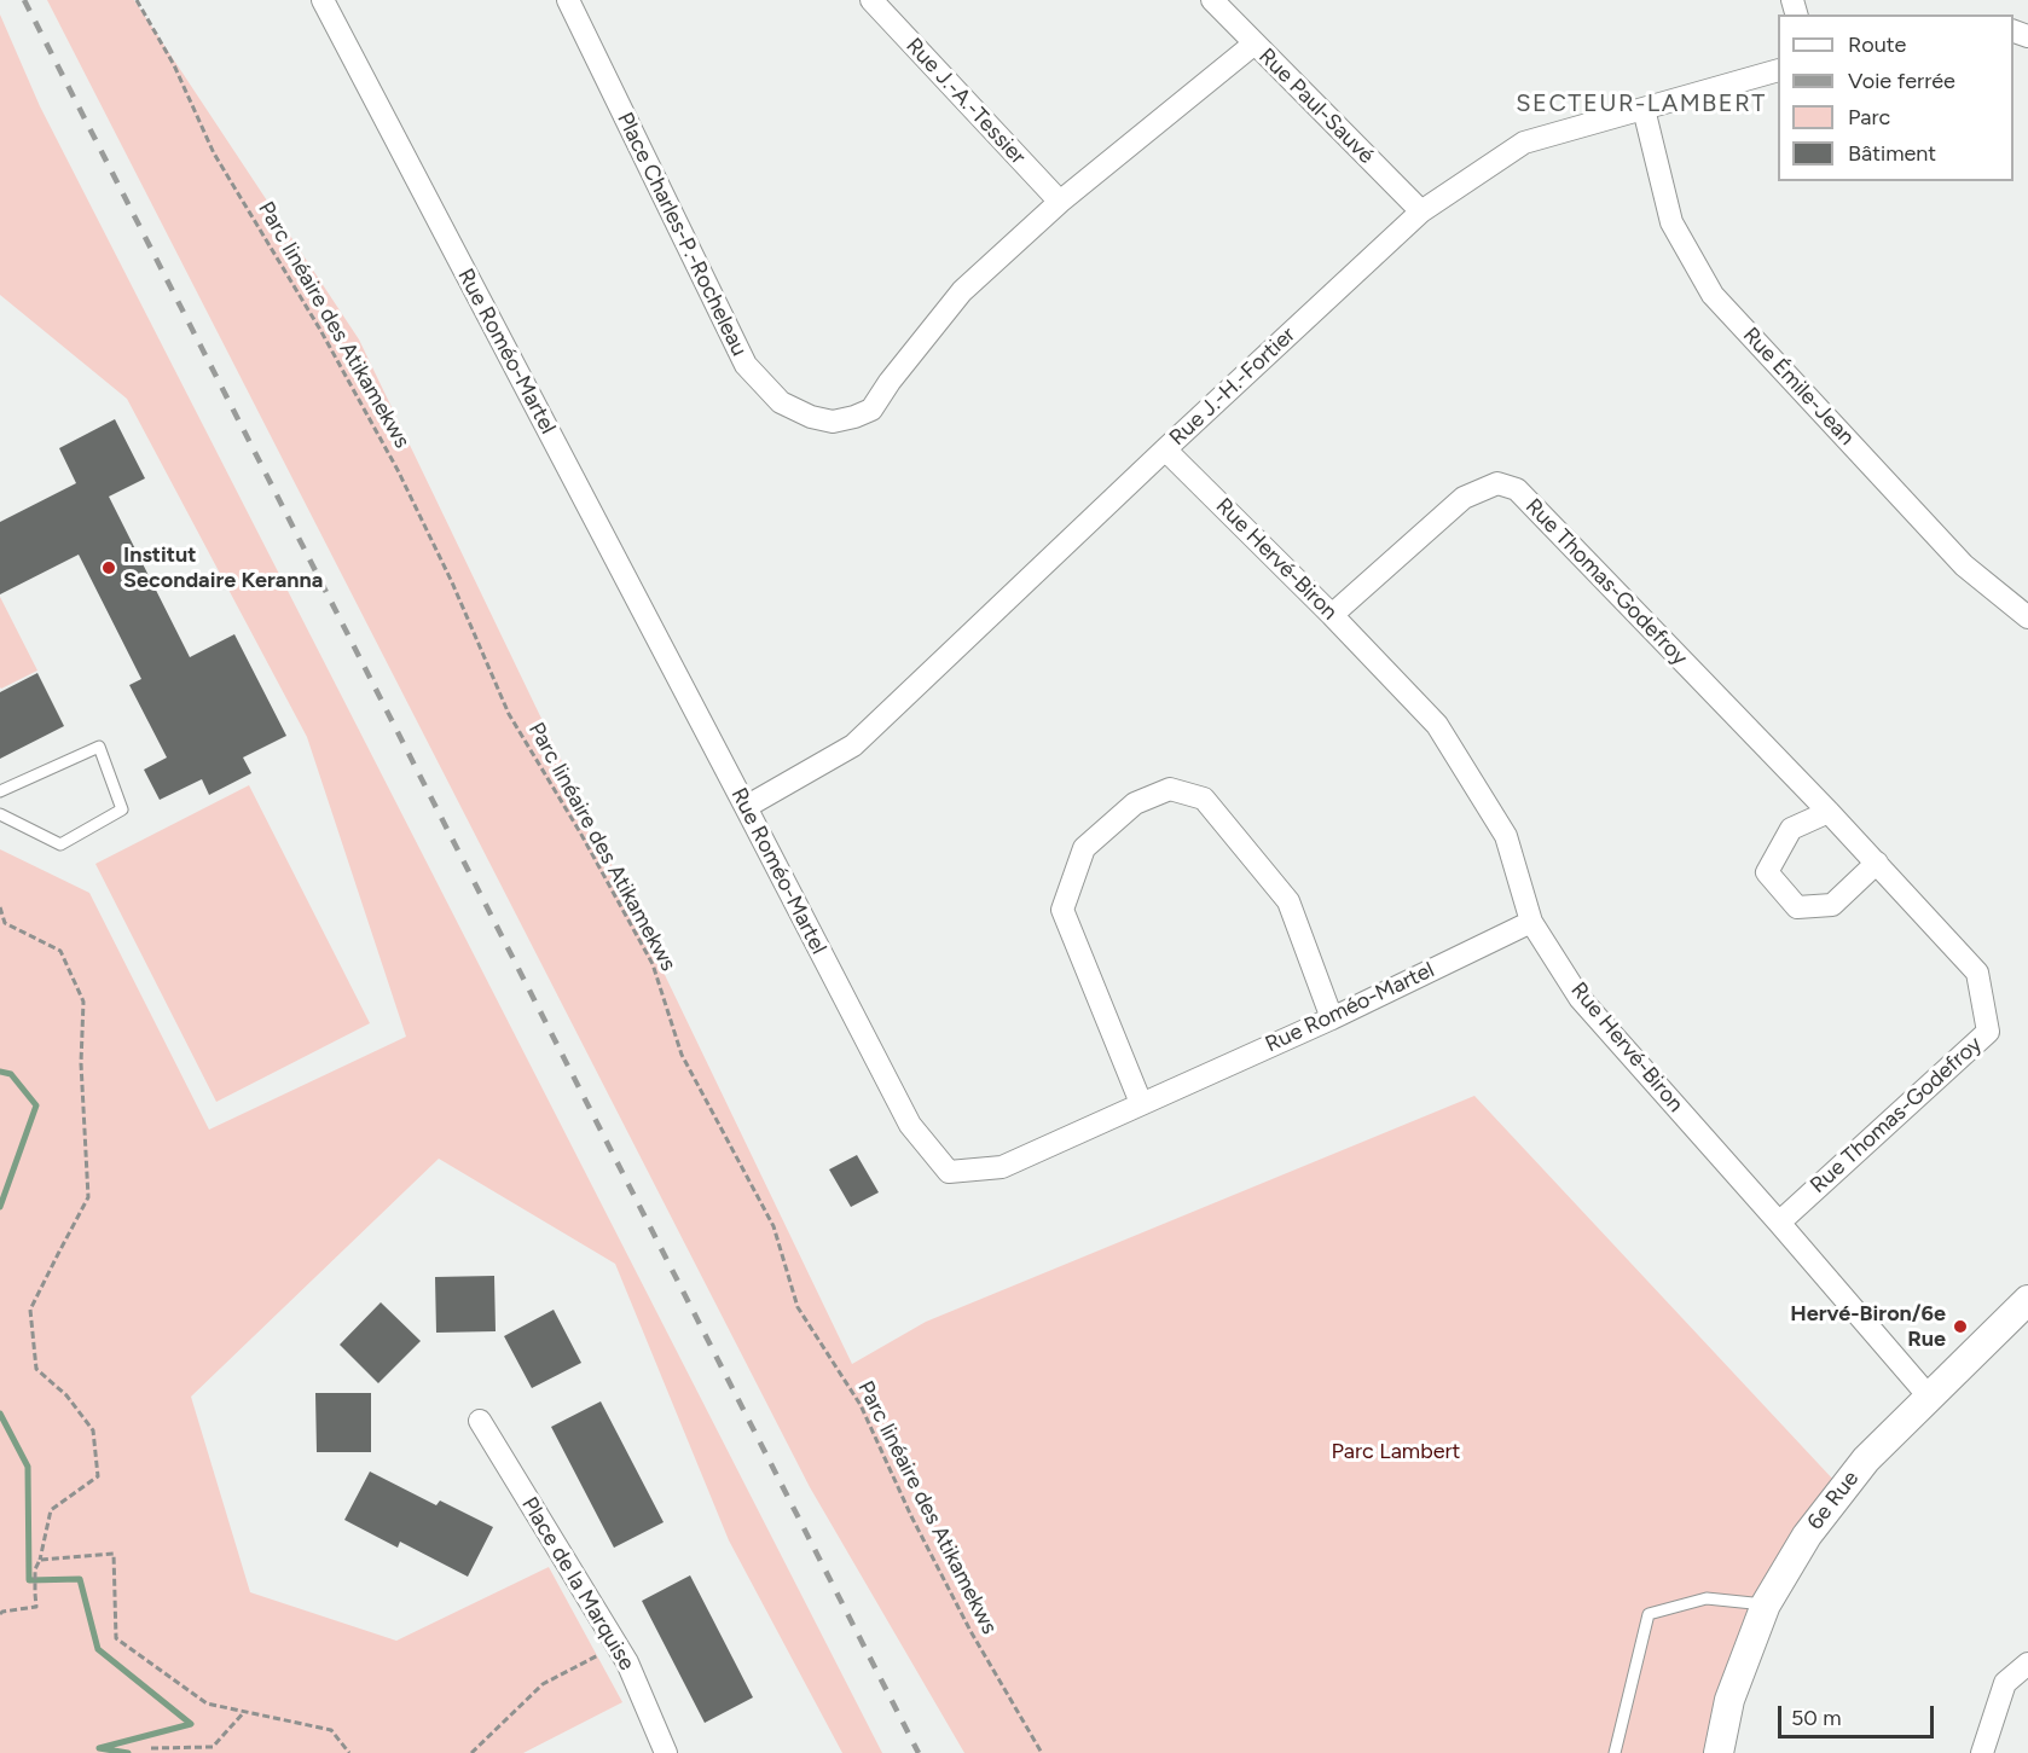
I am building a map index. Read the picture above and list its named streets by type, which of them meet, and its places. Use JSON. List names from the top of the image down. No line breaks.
{"streets":{"street":["Rue J.-A.-Tessier","Rue Paul-Sauvé","Place Charles-P.-Rocheleau","Rue Roméo-Martel","Rue J.-H.-Fortier","Rue Émile-Jean","Rue Hervé-Biron","Rue Thomas-Godefroy","6e Rue","Place de la Marquise"],"path":["Parc linéaire des Atikamekws"]},"crossings":[["Rue J.-A.-Tessier","Place Charles-P.-Rocheleau"],["Rue Paul-Sauvé","Place Charles-P.-Rocheleau"],["Rue Paul-Sauvé","Rue J.-H.-Fortier"],["Rue Roméo-Martel","Rue J.-H.-Fortier"],["Rue Roméo-Martel","Rue Hervé-Biron"],["Rue J.-H.-Fortier","Rue Émile-Jean"],["Rue J.-H.-Fortier","Rue Hervé-Biron"],["Rue Hervé-Biron","Rue Thomas-Godefroy"],["Rue Hervé-Biron","6e Rue"]],"districts":["SECTEUR-LAMBERT"],"parks":["Parc Lambert"],"places":["Institut Secondaire Keranna","Hervé-Biron/6e Rue"],"legend":["Route","Voie ferrée","Parc","Bâtiment"],"scale_bar":"50 m"}
